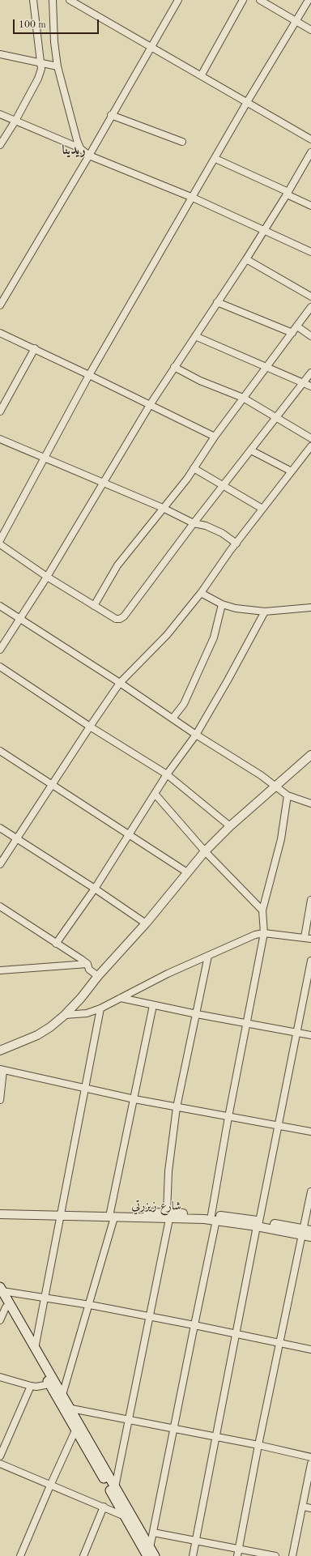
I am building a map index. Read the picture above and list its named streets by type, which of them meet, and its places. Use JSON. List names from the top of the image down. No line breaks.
{"streets":{"street":["شارع زيزرتي"]},"districts":["ريدينا"],"scale_bar":"100 m"}
